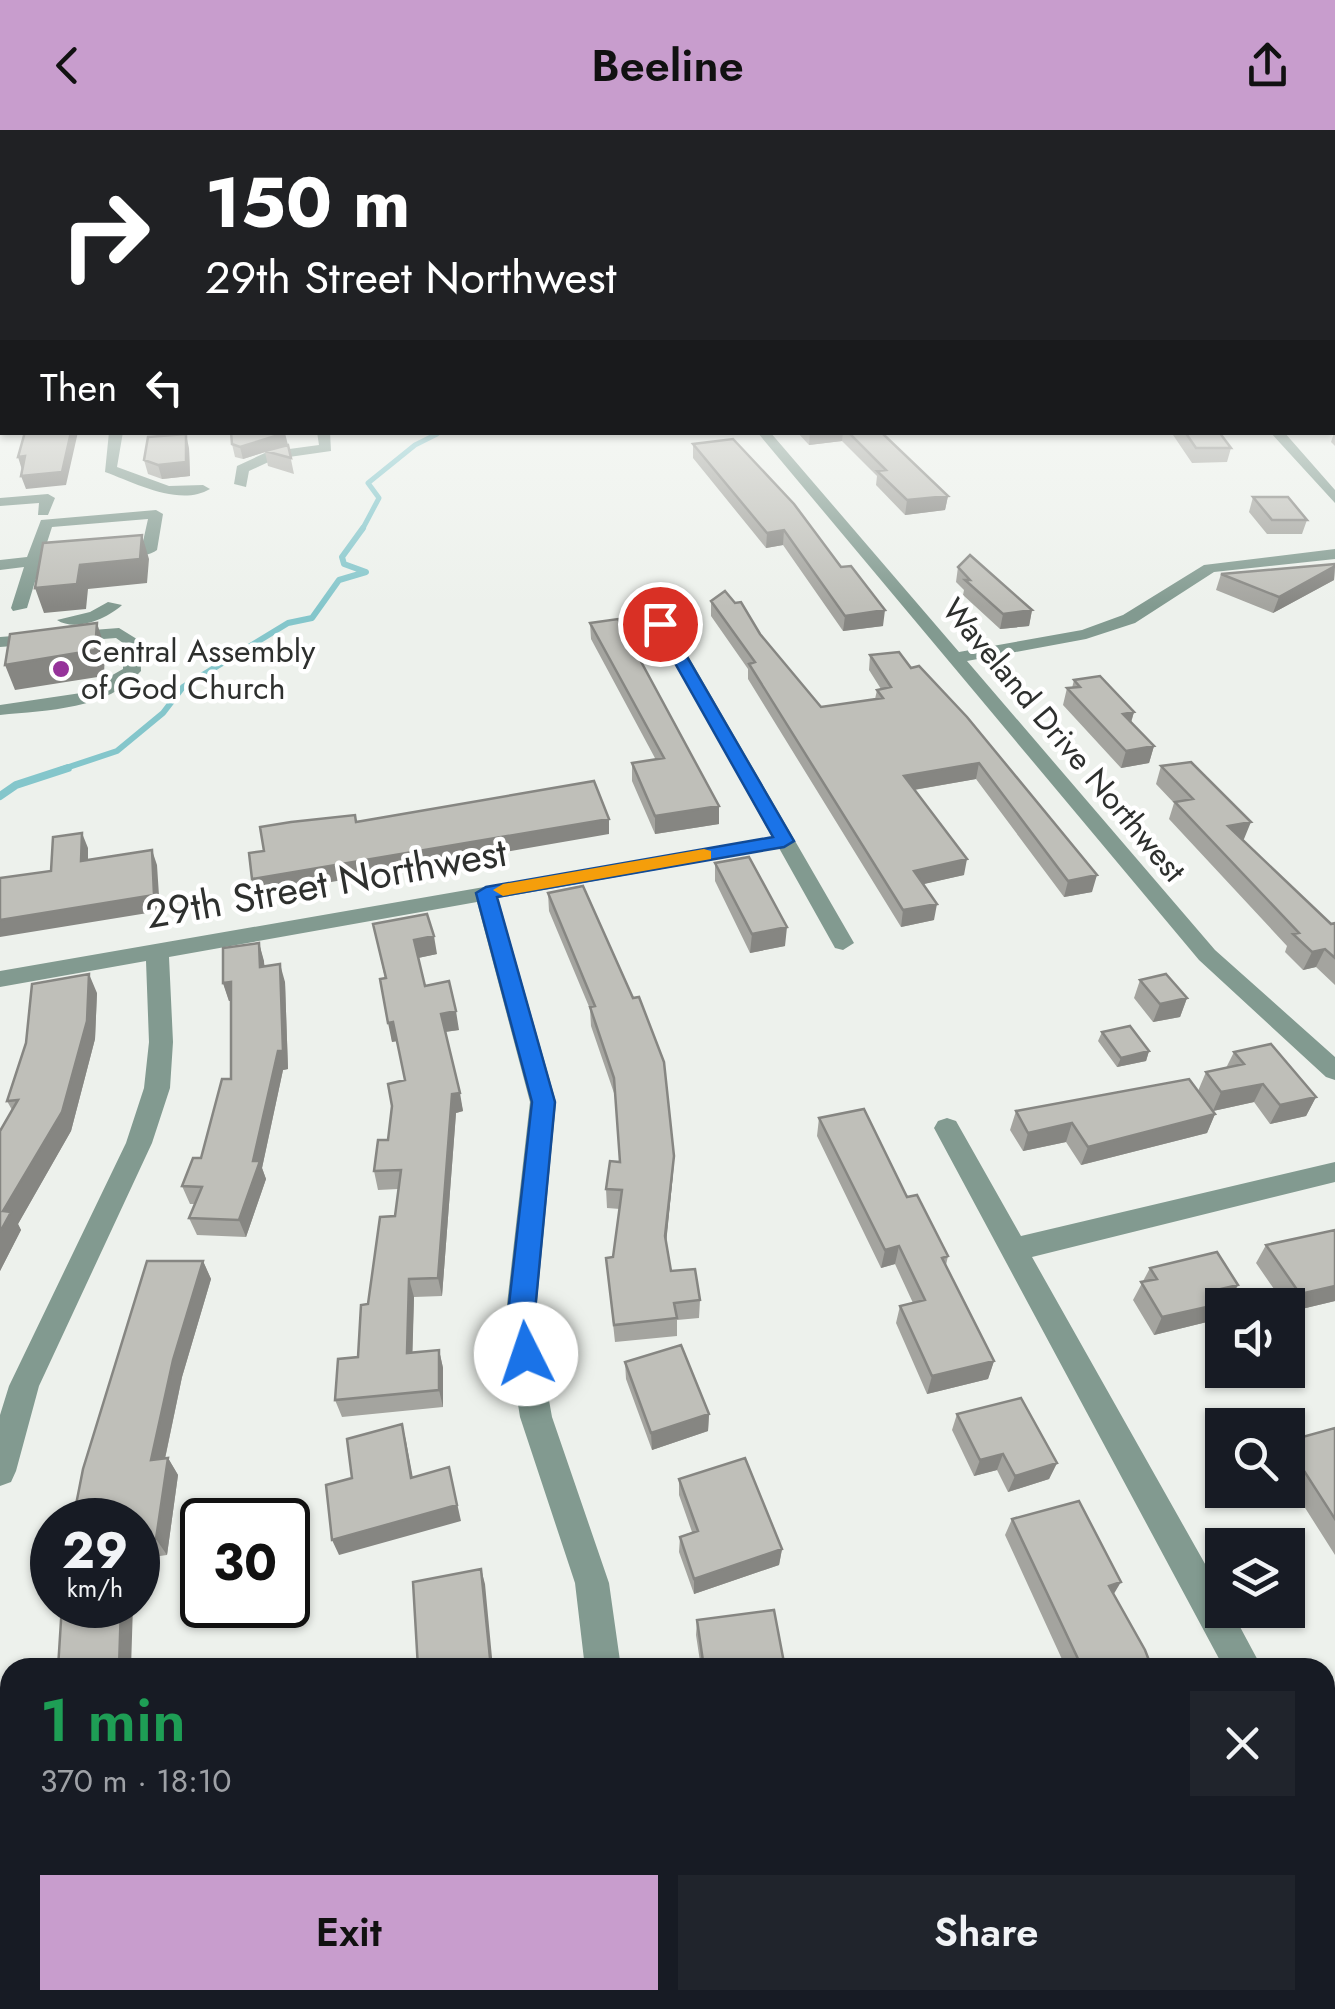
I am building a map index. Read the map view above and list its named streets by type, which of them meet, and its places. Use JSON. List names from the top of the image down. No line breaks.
{"streets":{"street":["Waveland Drive Northwest","29th Street Northwest"]},"places":["Central Assembly of God Church"],"page":{"header":"Beeline","turn":["150 m","29th Street Northwest"],"then":"Then","speed":"29 km/h","limit":"30","heading":["1 min","370 m · 18:10"],"buttons":["Exit","Share"]}}
